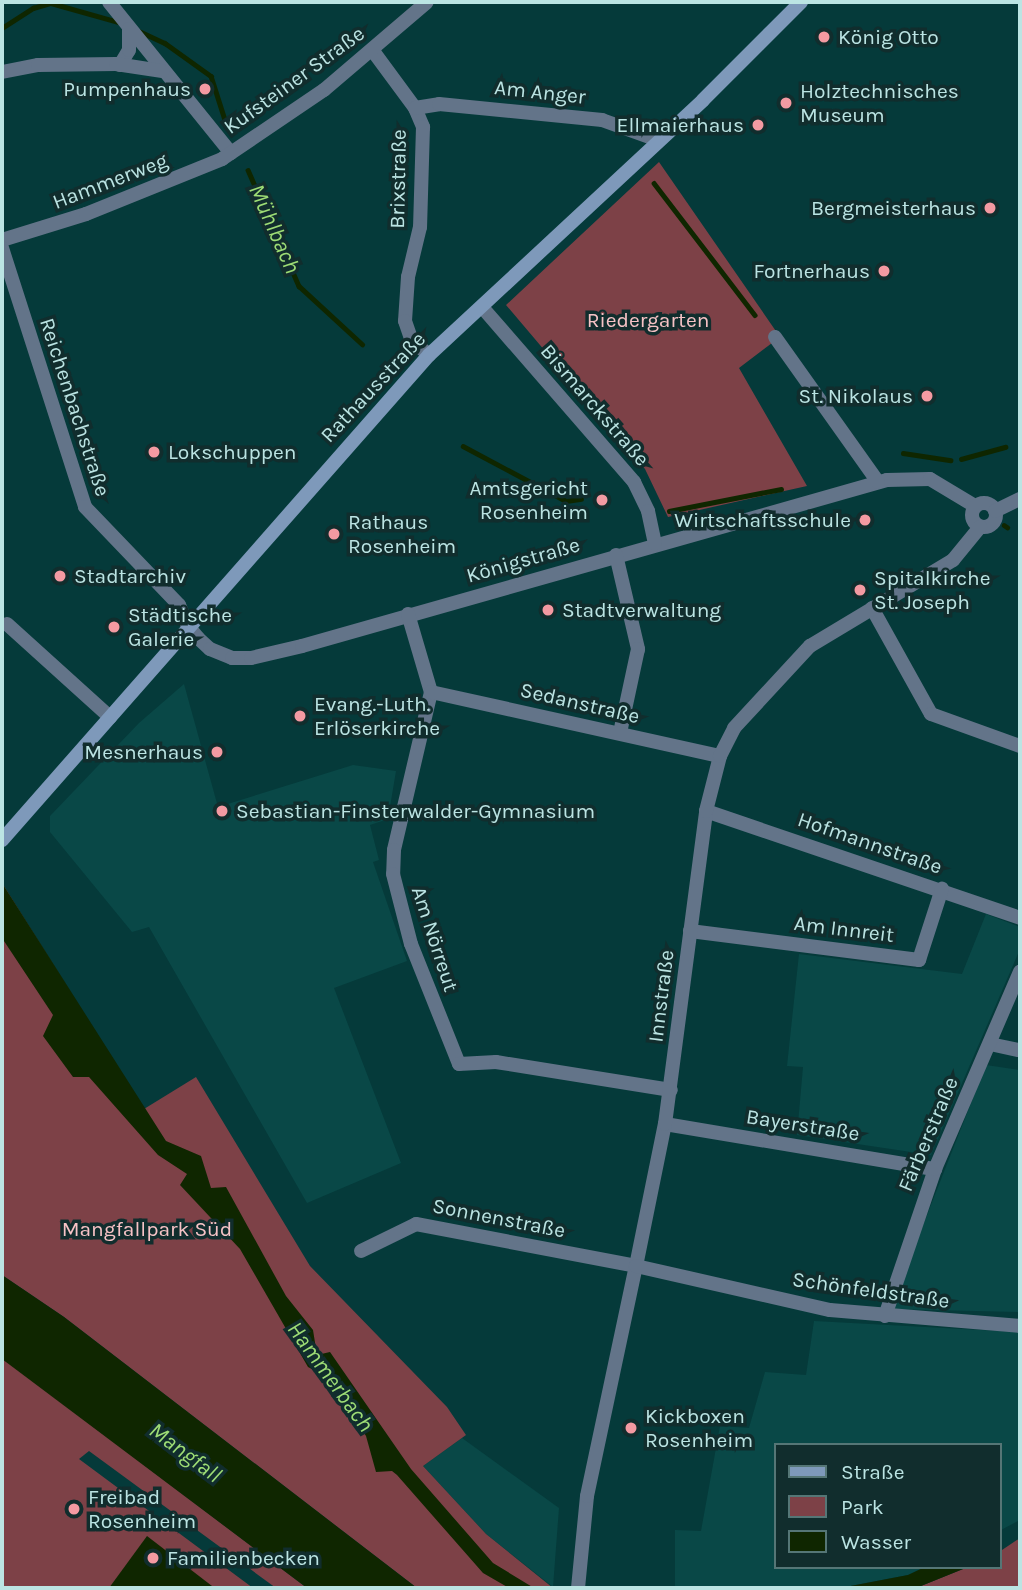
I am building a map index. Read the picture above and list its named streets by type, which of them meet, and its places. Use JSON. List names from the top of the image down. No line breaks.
{"streets":{"main road":["Rathausstraße"],"street":["Kufsteiner Straße","Am Anger","Brixstraße","Hammerweg","Bismarckstraße","Reichenbachstraße","Königstraße","Sedanstraße","Hofmannstraße","Am Innreit","Am Nörreut","Innstraße","Bayerstraße","Färberstraße","Sonnenstraße","Schönfeldstraße"]},"crossings":[["Kufsteiner Straße","Brixstraße"],["Kufsteiner Straße","Hammerweg"],["Am Anger","Brixstraße"],["Am Anger","Rathausstraße"],["Brixstraße","Rathausstraße"],["Rathausstraße","Bismarckstraße"],["Rathausstraße","Reichenbachstraße"],["Rathausstraße","Königstraße"],["Bismarckstraße","Königstraße"],["Reichenbachstraße","Königstraße"],["Königstraße","Am Nörreut"],["Königstraße","Innstraße"],["Sedanstraße","Am Nörreut"],["Sedanstraße","Innstraße"],["Hofmannstraße","Am Innreit"],["Hofmannstraße","Innstraße"],["Am Innreit","Innstraße"],["Am Nörreut","Innstraße"],["Innstraße","Bayerstraße"],["Innstraße","Sonnenstraße"],["Innstraße","Schönfeldstraße"],["Bayerstraße","Färberstraße"],["Färberstraße","Schönfeldstraße"],["Sonnenstraße","Schönfeldstraße"]],"water":["Mühlbach","Hammerbach","Mangfall"],"parks":["Riedergarten","Mangfallpark Süd"],"places":["König Otto","Pumpenhaus","Holztechnisches Museum","Ellmaierhaus","Bergmeisterhaus","Fortnerhaus","St. Nikolaus","Lokschuppen","Amtsgericht Rosenheim","Wirtschaftsschule","Rathaus Rosenheim","Stadtarchiv","Spitalkirche St. Joseph","Stadtverwaltung","Städtische Galerie","Evang.-Luth. Erlöserkirche","Mesnerhaus","Sebastian-Finsterwalder-Gymnasium","Kickboxen Rosenheim","Freibad Rosenheim","Familienbecken"],"legend":["Straße","Park","Wasser"]}
